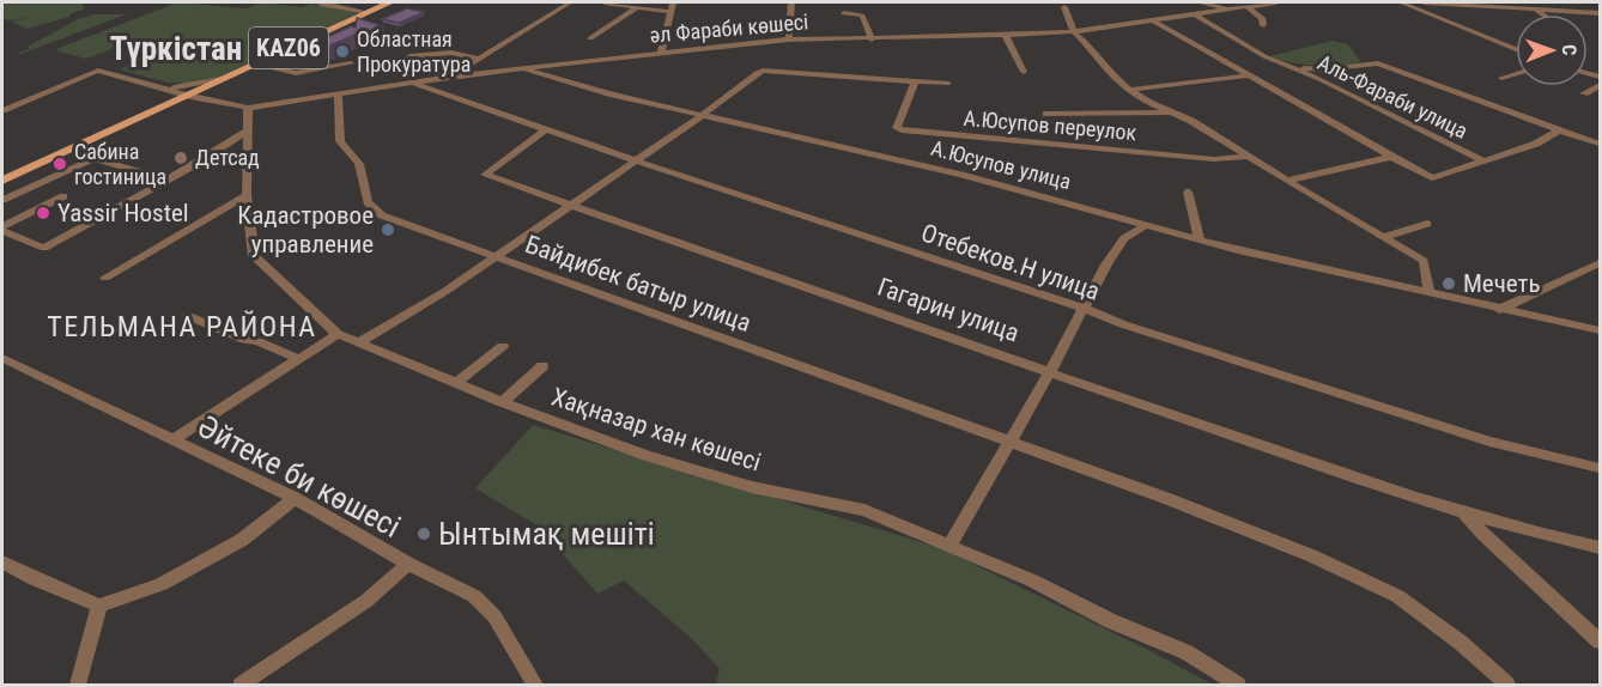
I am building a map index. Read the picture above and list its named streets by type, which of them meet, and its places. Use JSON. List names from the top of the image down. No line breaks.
{"streets":{"main road":["KАZ06"],"street":["әл Фараби көшесі","Аль-Фараби улица","А.Юсупов переулок","А.Юсупов улица","Отебеков.Н улица","Байдибек батыр улица","Гагарин улица","Хақназар хан көшесі","Әйтеке би көшесі"]},"crossings":[["әл Фараби көшесі","KАZ06"],["әл Фараби көшесі","Аль-Фараби улица"],["әл Фараби көшесі","А.Юсупов улица"],["әл Фараби көшесі","Отебеков.Н улица"],["әл Фараби көшесі","Байдибек батыр улица"],["әл Фараби көшесі","Хақназар хан көшесі"],["А.Юсупов переулок","А.Юсупов улица"],["А.Юсупов переулок","Отебеков.Н улица"],["А.Юсупов переулок","Байдибек батыр улица"],["А.Юсупов переулок","Гагарин улица"],["А.Юсупов переулок","Хақназар хан көшесі"],["Отебеков.Н улица","Гагарин улица"]],"districts":["Түркістан","ТЕЛЬМАНА РАЙОНА"],"places":["Областная Прокуратура","Детсад","Сабина гостиница","Yassir Hostel","Кадастровое управление","Мечеть","Ынтымақ мешіті"],"north":"right"}
